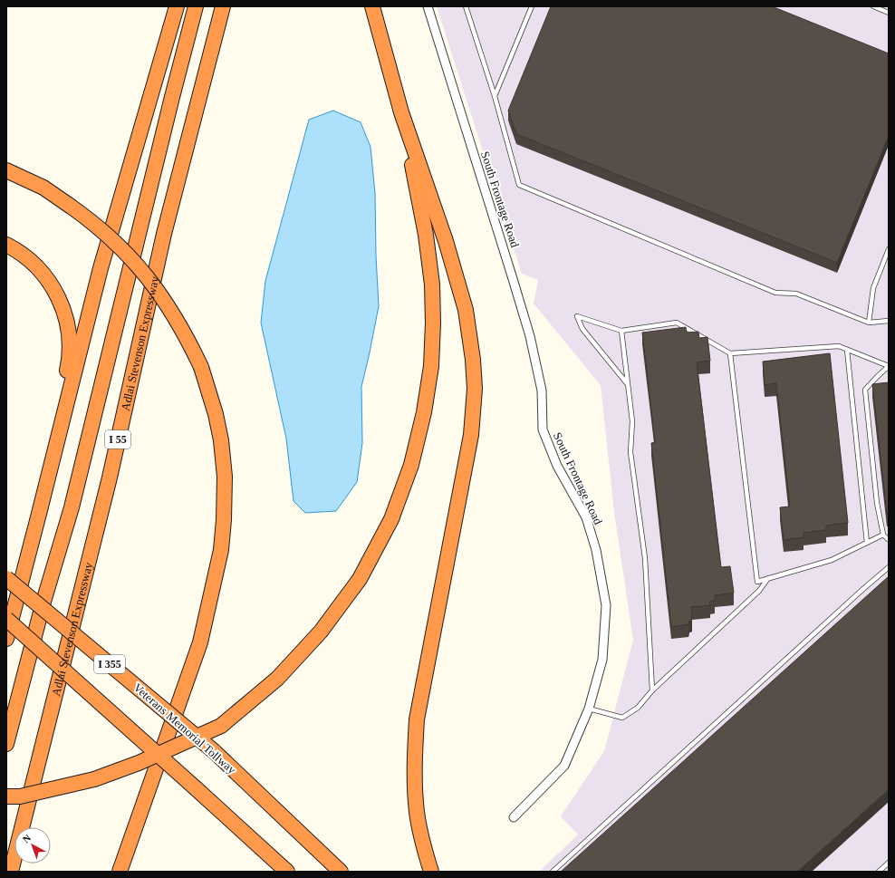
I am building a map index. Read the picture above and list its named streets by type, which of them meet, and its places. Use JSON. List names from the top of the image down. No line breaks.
{"streets":{"highway":["Adlai Stevenson Expressway","I 55","I 355","Veterans Memorial Tollway"],"street":["South Frontage Road"]},"north":"top left"}
